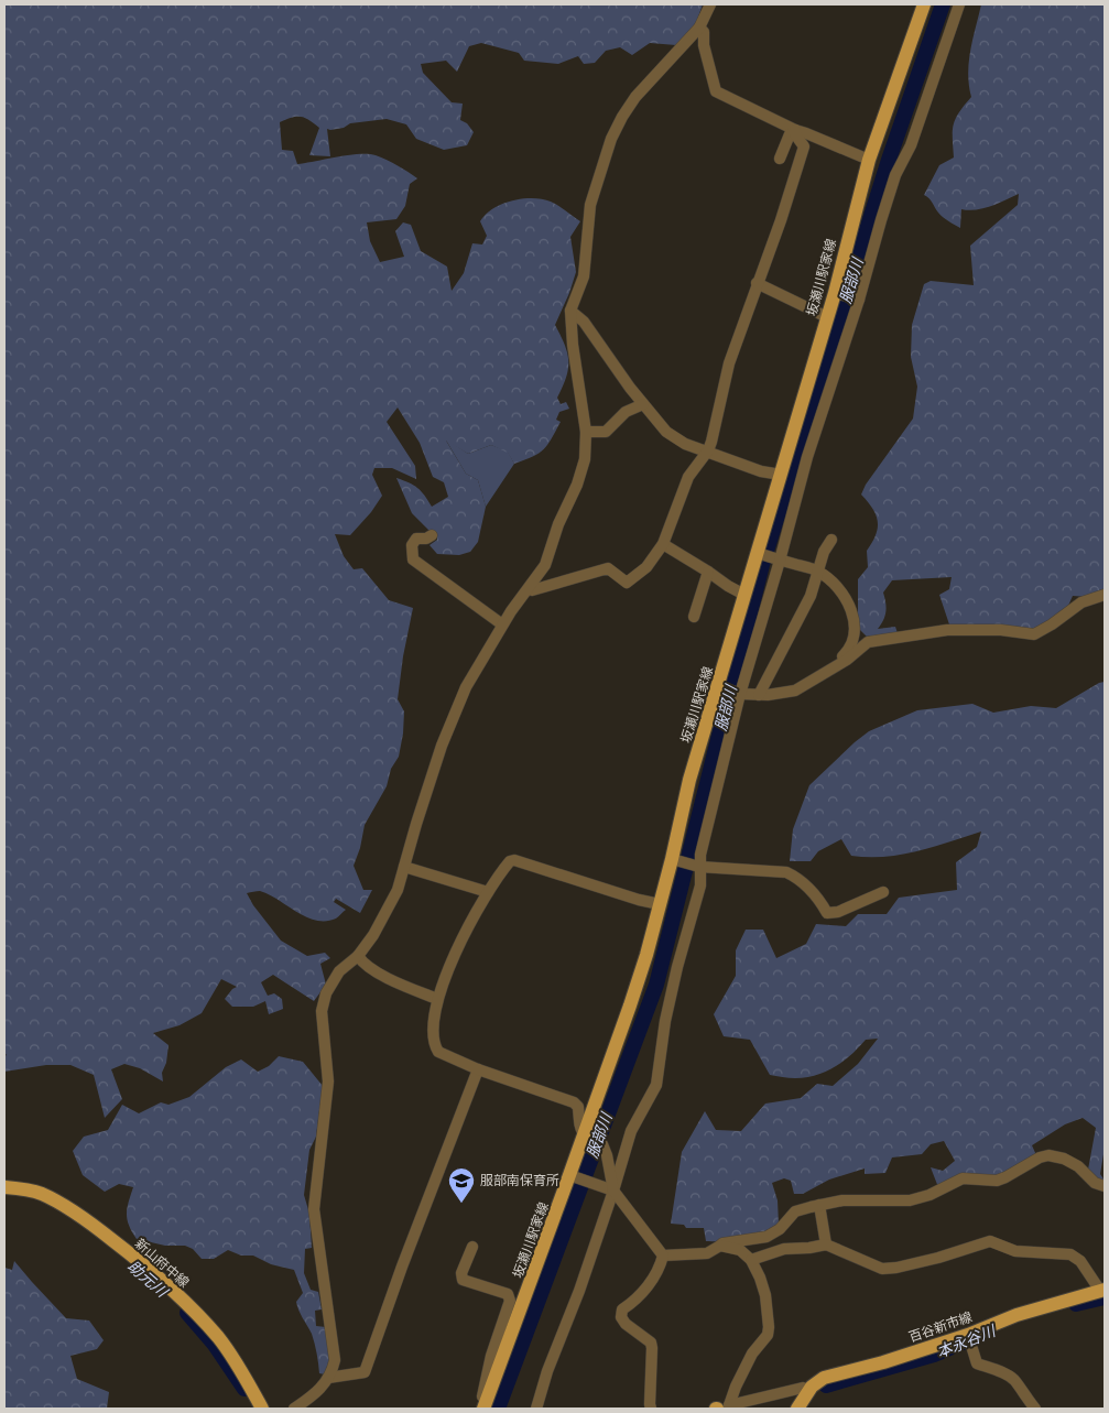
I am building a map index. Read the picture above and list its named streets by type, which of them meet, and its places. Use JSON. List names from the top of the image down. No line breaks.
{"streets":{"main road":["坂瀬川駅家線","新山府中線","百谷新市線"]},"water":["服部川","助元川","本永谷川"],"places":{"school or university":["服部南保育所"]}}
